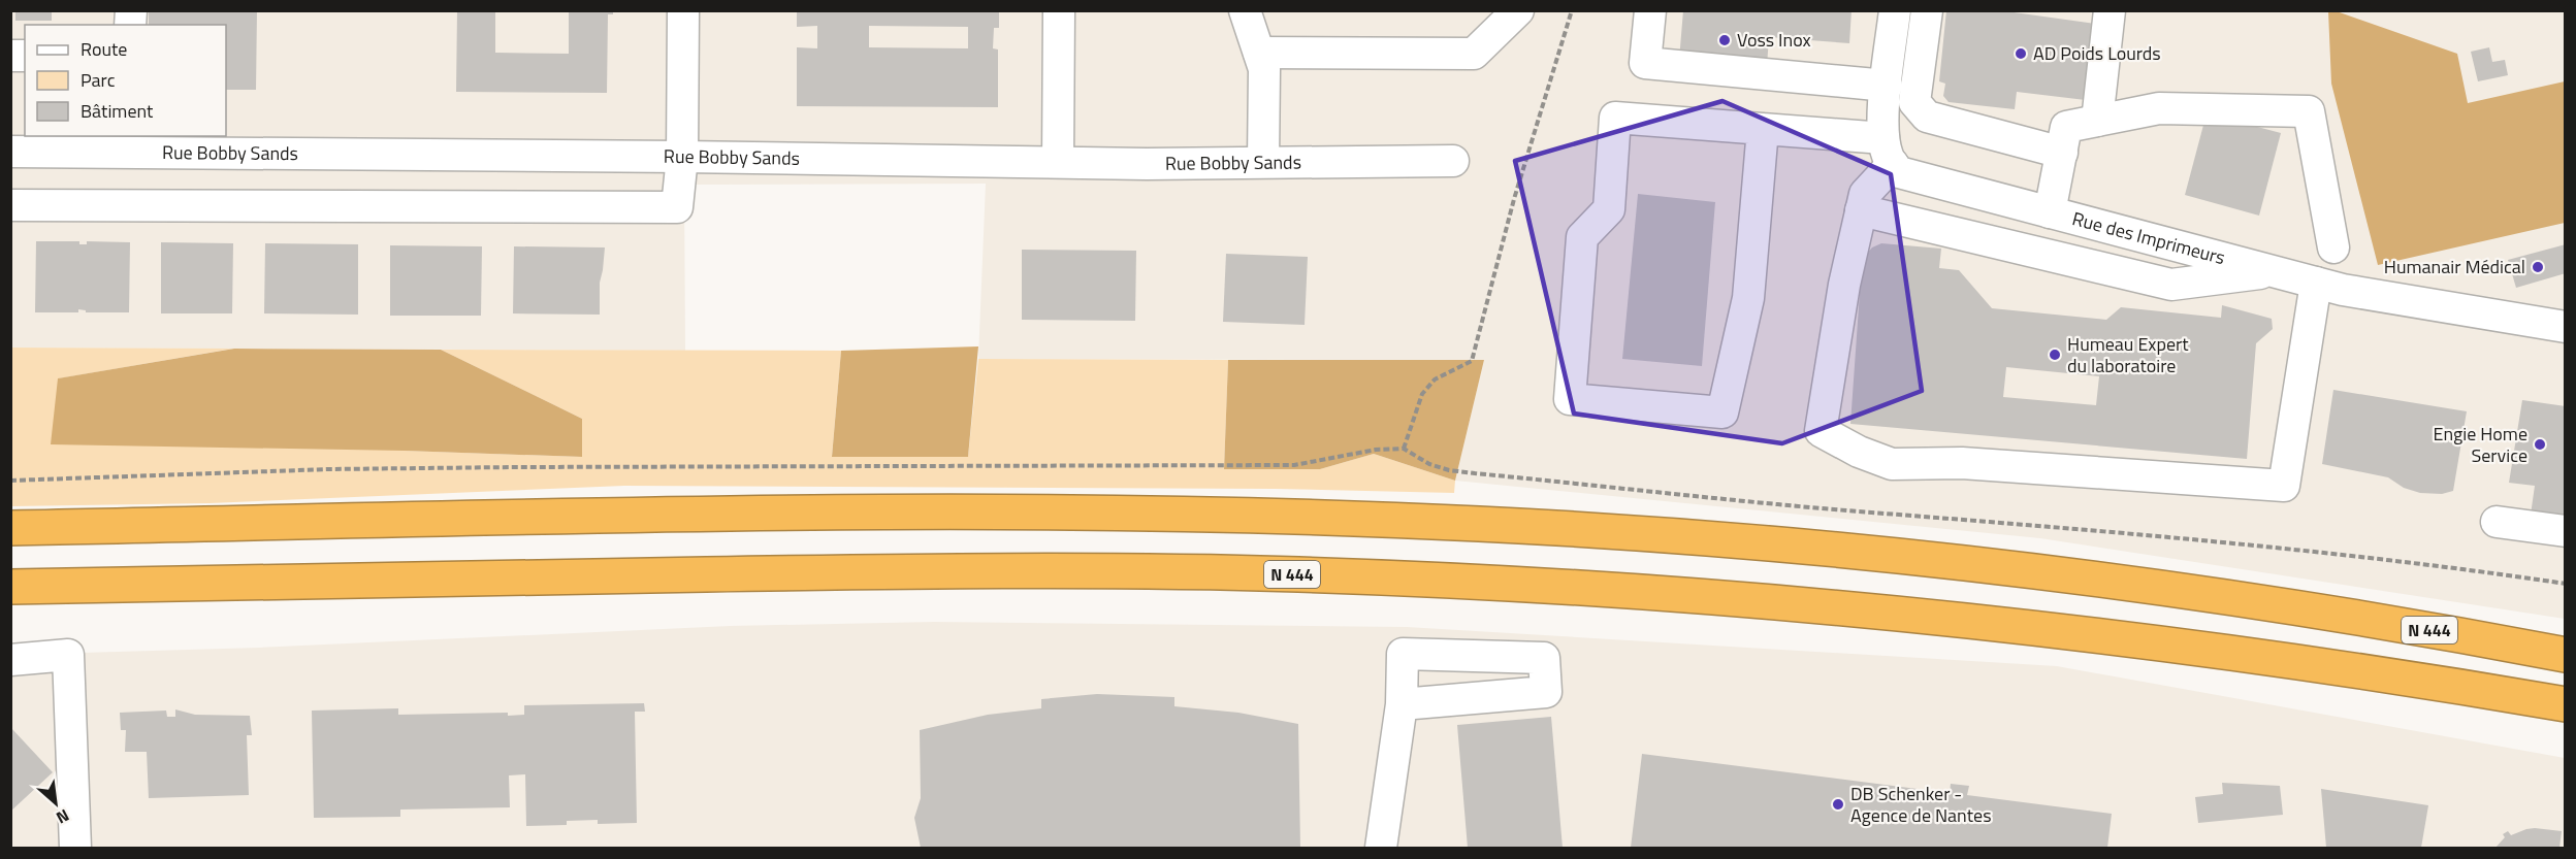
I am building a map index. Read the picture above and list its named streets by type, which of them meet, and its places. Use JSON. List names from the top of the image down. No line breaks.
{"streets":{"highway":["N 444"],"street":["Rue Bobby Sands","Rue des Imprimeurs"]},"places":["Voss Inox","AD Poids Lourds","Humanair Médical","Humeau Expert du laboratoire","Engie Home Service","DB Schenker - Agence de Nantes"],"legend":["Route","Parc","Bâtiment"],"north":"bottom right"}
